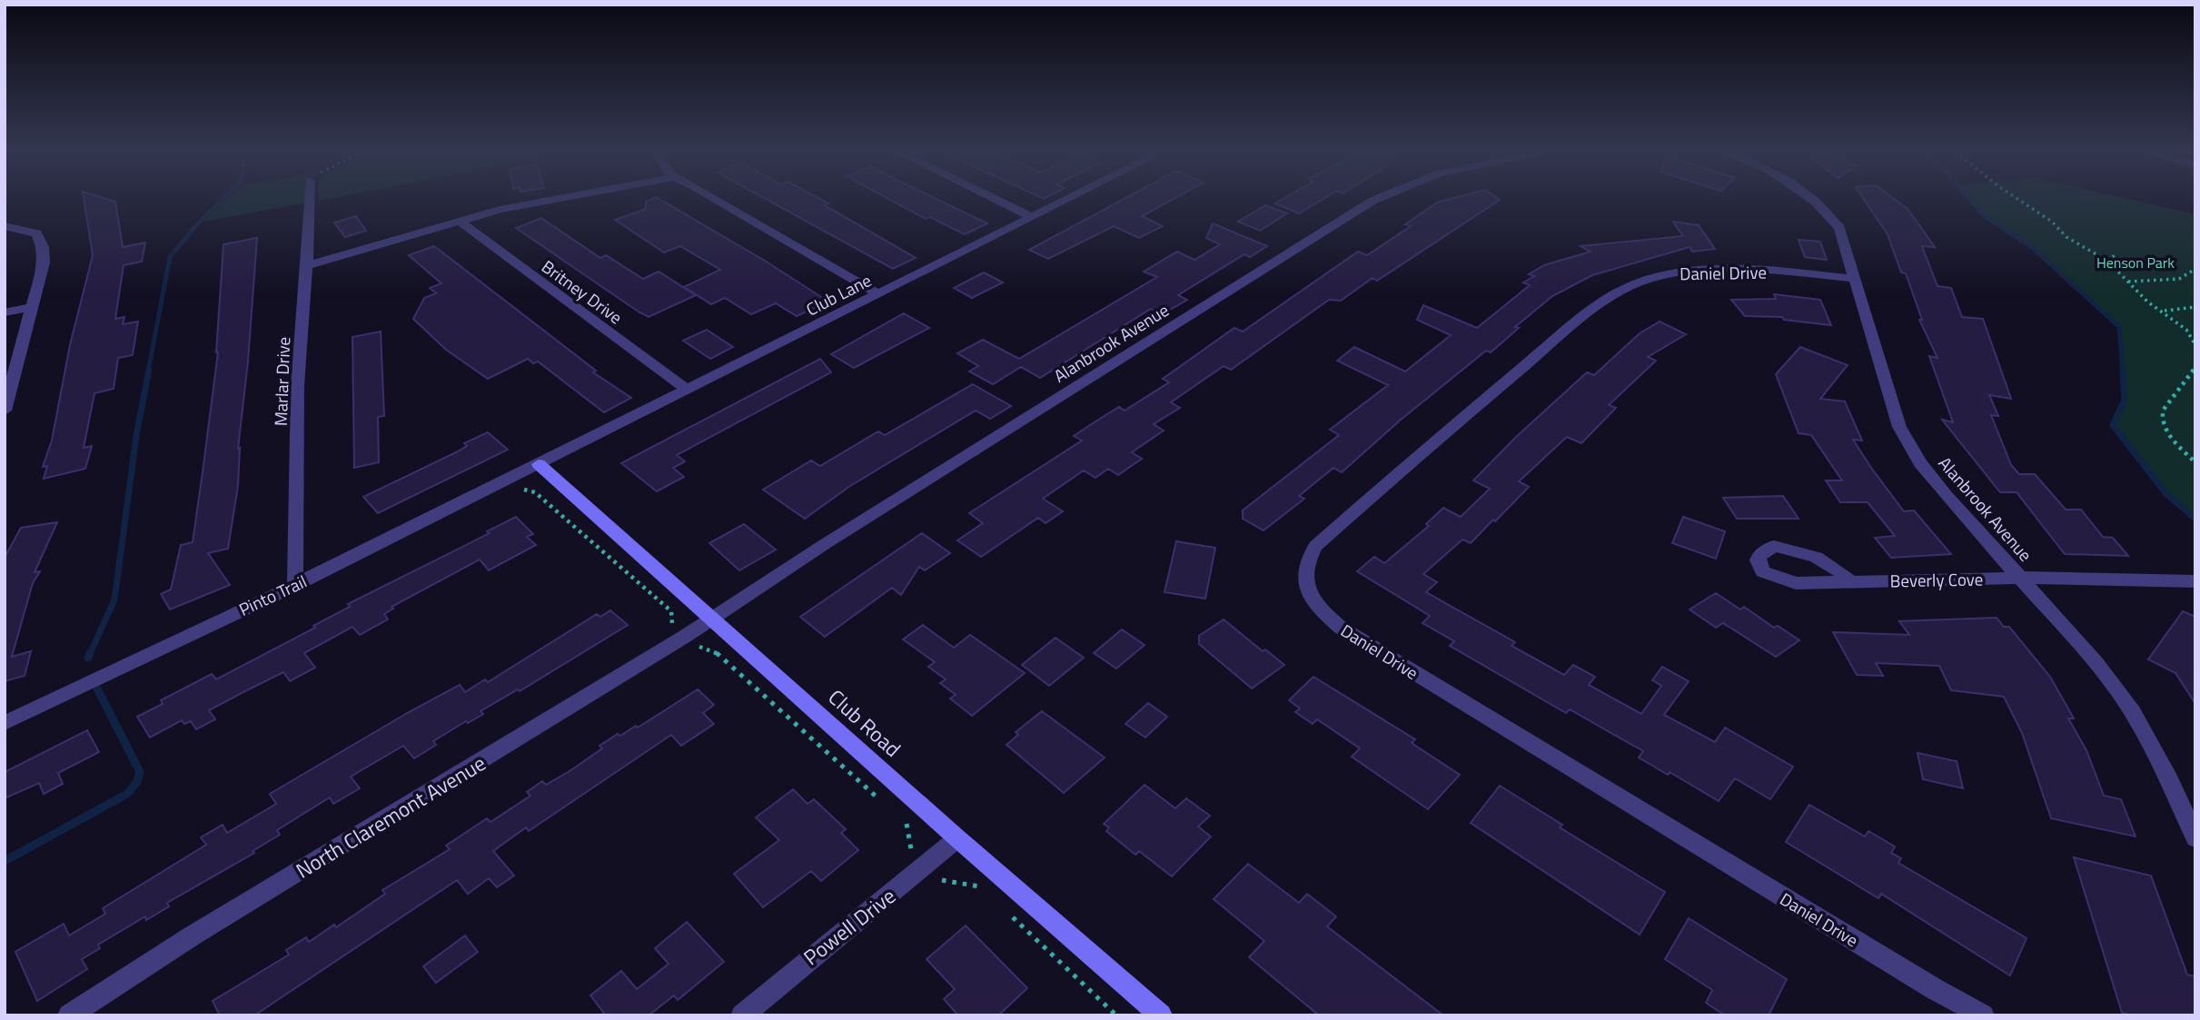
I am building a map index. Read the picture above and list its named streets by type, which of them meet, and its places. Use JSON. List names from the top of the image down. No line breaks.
{"streets":{"street":["Daniel Drive","Britney Drive","Club Lane","Alanbrook Avenue","Marlar Drive","Beverly Cove","Pinto Trail","Club Road","North Claremont Avenue","Powell Drive"]},"crossings":[["Daniel Drive","Alanbrook Avenue"],["Britney Drive","Club Lane"],["Club Lane","Pinto Trail"],["Club Lane","Club Road"],["Alanbrook Avenue","Beverly Cove"],["Alanbrook Avenue","Club Road"],["Alanbrook Avenue","North Claremont Avenue"],["Marlar Drive","Pinto Trail"],["Pinto Trail","Club Road"],["Club Road","North Claremont Avenue"],["Club Road","Powell Drive"]],"parks":["Henson Park"]}
